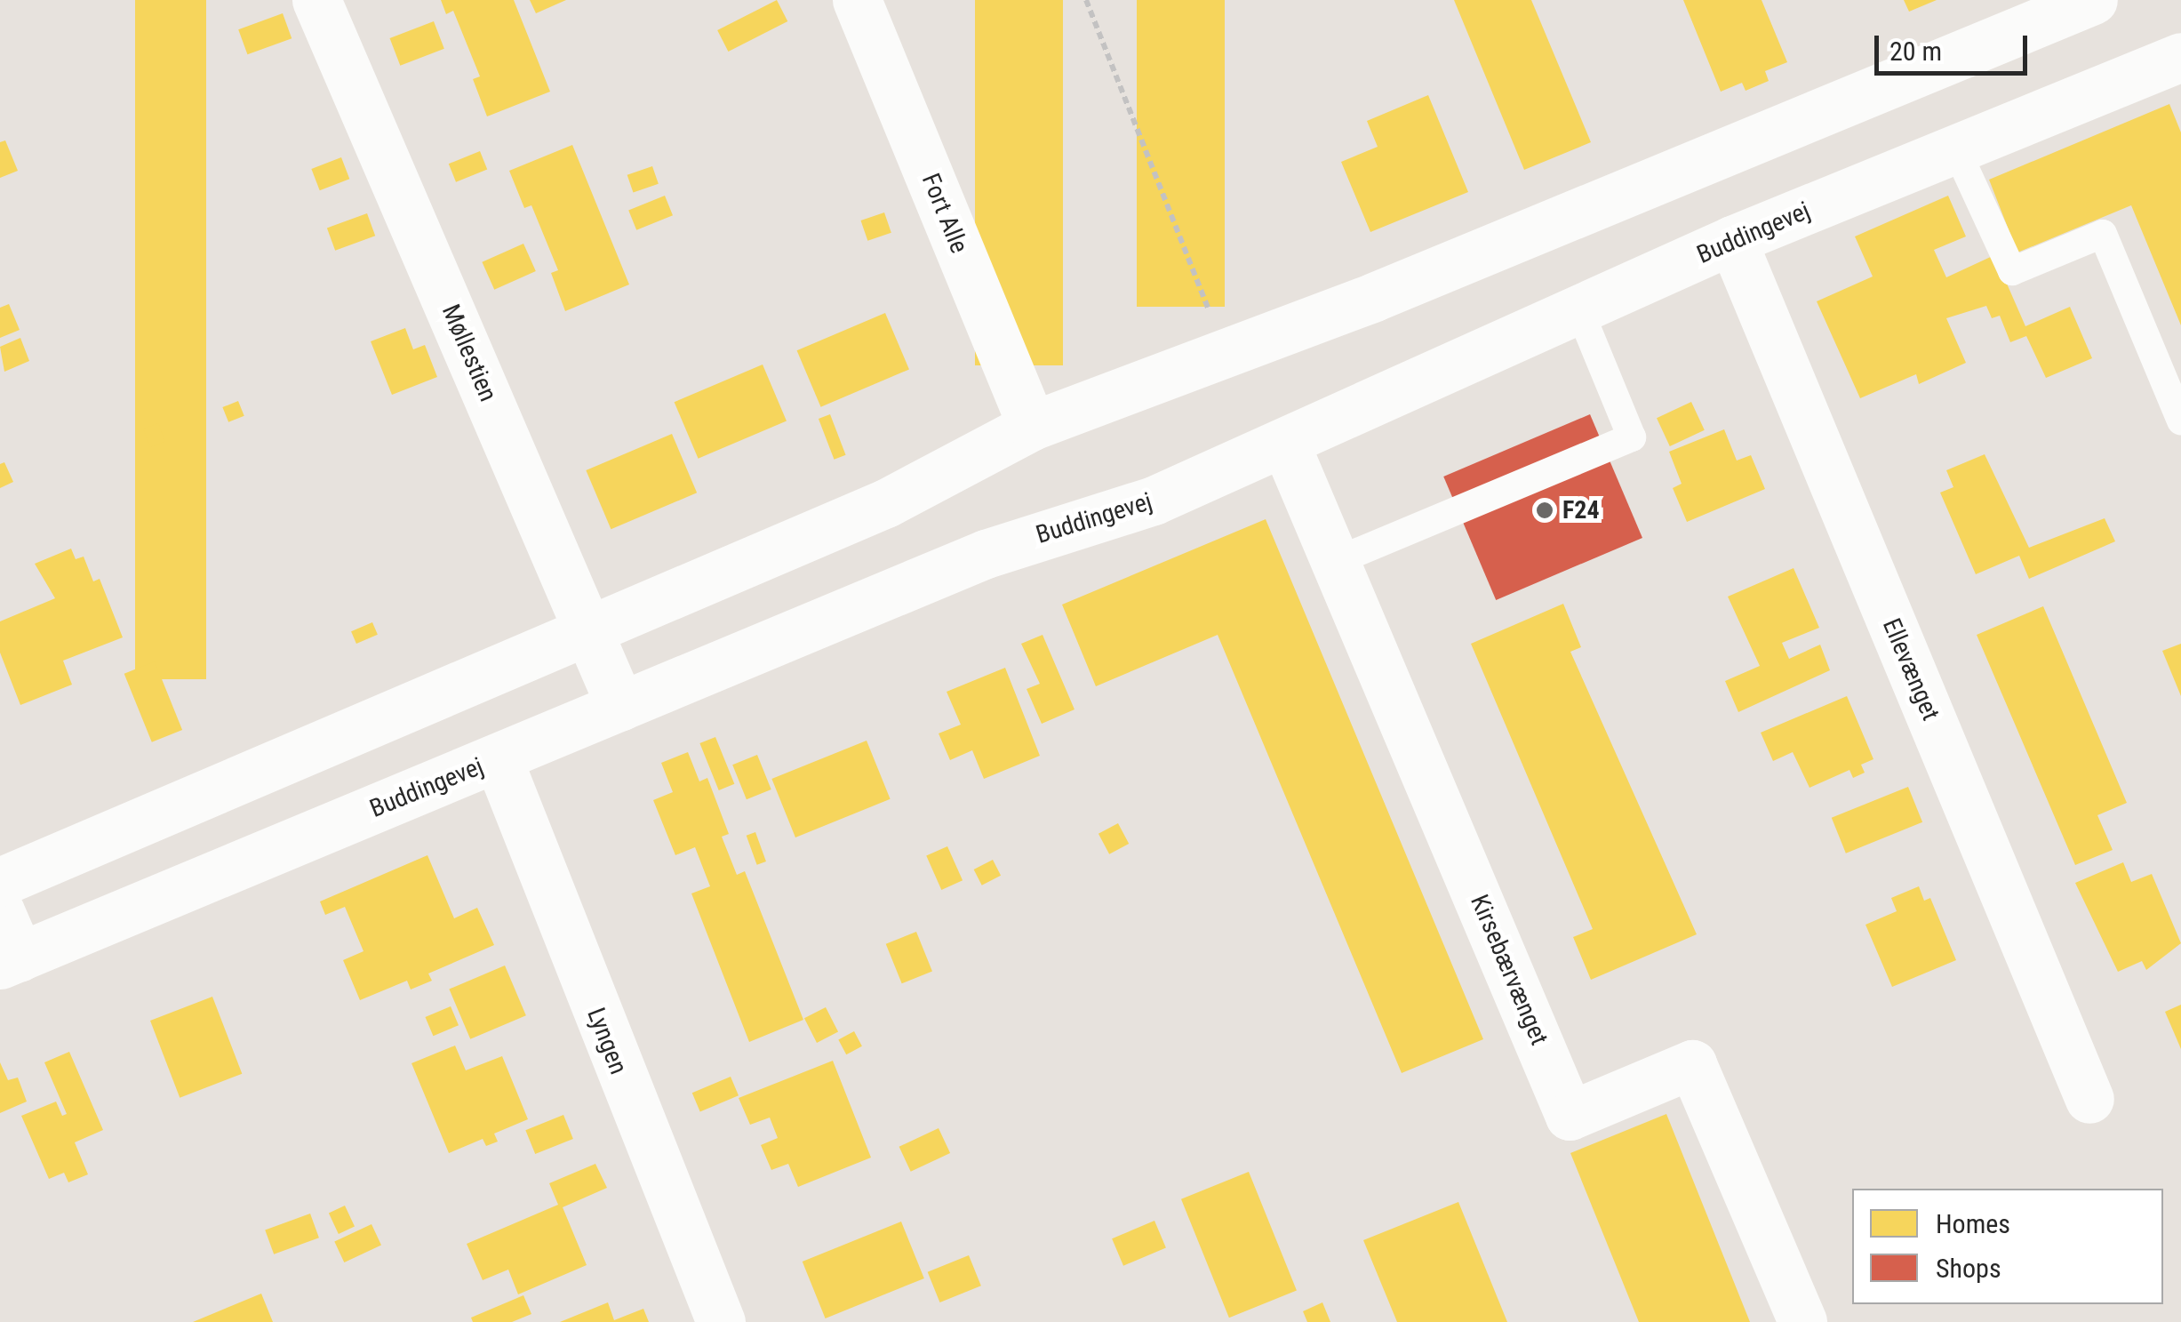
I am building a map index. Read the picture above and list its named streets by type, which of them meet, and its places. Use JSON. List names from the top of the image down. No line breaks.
{"streets":{"street":["Fort Alle","Buddingevej","Møllestien","Ellevænget","Kirsebærvænget","Lyngen"]},"crossings":[["Buddingevej","Møllestien"],["Buddingevej","Ellevænget"],["Buddingevej","Kirsebærvænget"],["Buddingevej","Lyngen"]],"places":["F24"],"legend":["Homes","Shops"],"scale_bar":"20 m"}
